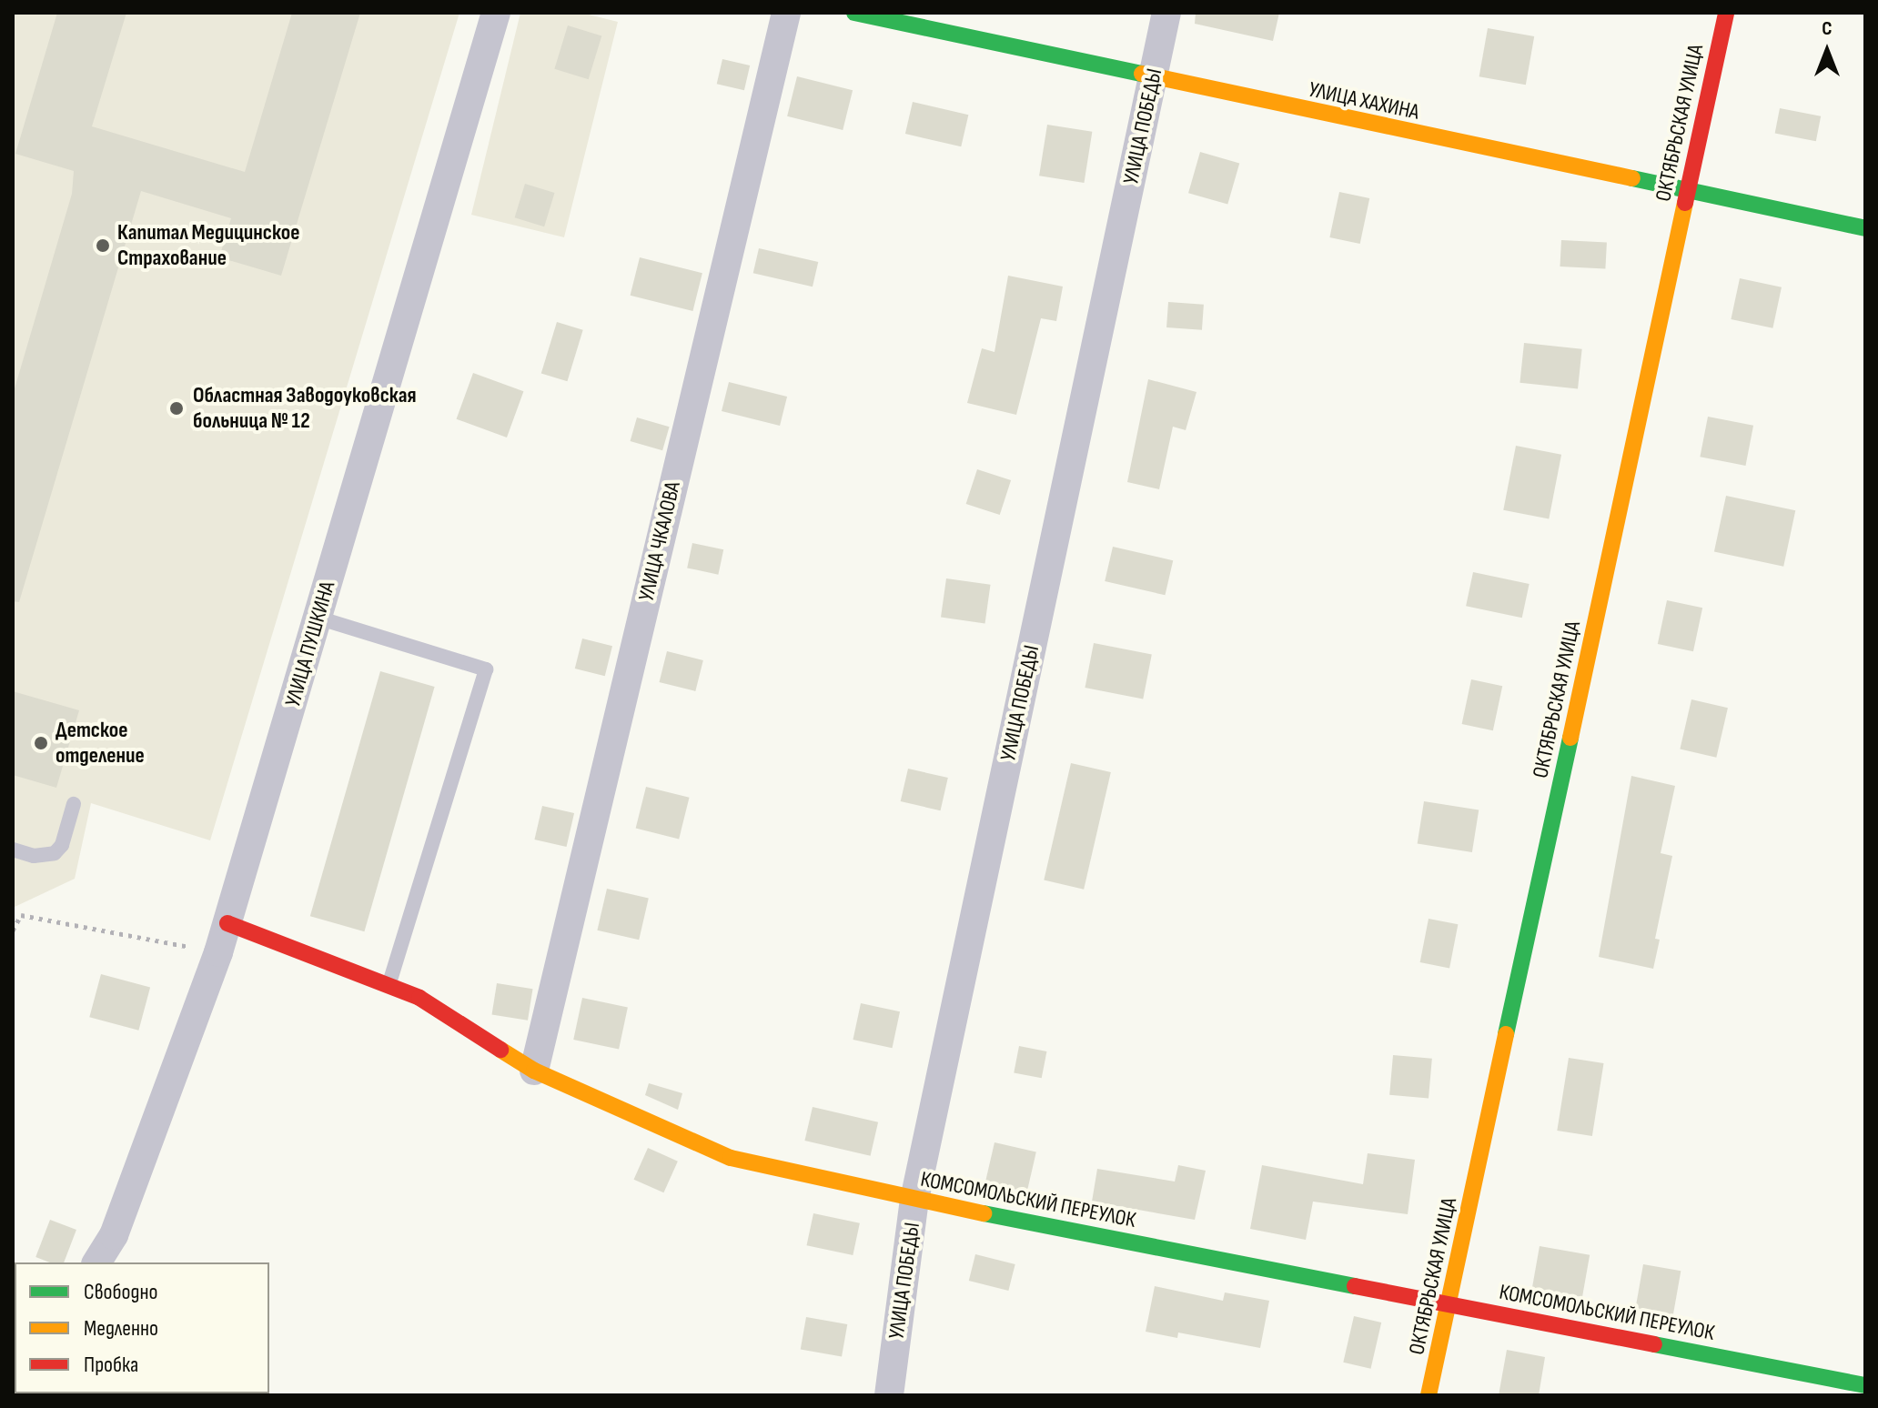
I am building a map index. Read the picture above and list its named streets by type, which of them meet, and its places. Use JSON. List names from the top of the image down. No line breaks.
{"streets":{"street":["УЛИЦА ХАХИНА","ОКТЯБРЬСКАЯ УЛИЦА","УЛИЦА ПОБЕДЫ","УЛИЦА ЧКАЛОВА","УЛИЦА ПУШКИНА","КОМСОМОЛЬСКИЙ ПЕРЕУЛОК"]},"crossings":[["УЛИЦА ХАХИНА","ОКТЯБРЬСКАЯ УЛИЦА"],["УЛИЦА ХАХИНА","УЛИЦА ПОБЕДЫ"],["ОКТЯБРЬСКАЯ УЛИЦА","КОМСОМОЛЬСКИЙ ПЕРЕУЛОК"],["УЛИЦА ПОБЕДЫ","КОМСОМОЛЬСКИЙ ПЕРЕУЛОК"],["УЛИЦА ЧКАЛОВА","КОМСОМОЛЬСКИЙ ПЕРЕУЛОК"],["УЛИЦА ПУШКИНА","КОМСОМОЛЬСКИЙ ПЕРЕУЛОК"]],"places":["Капитал Медицинское Страхование","Областная Заводоуковская больница № 12","Детское отделение"],"legend":["Свободно","Медленно","Пробка"],"north":"top"}
